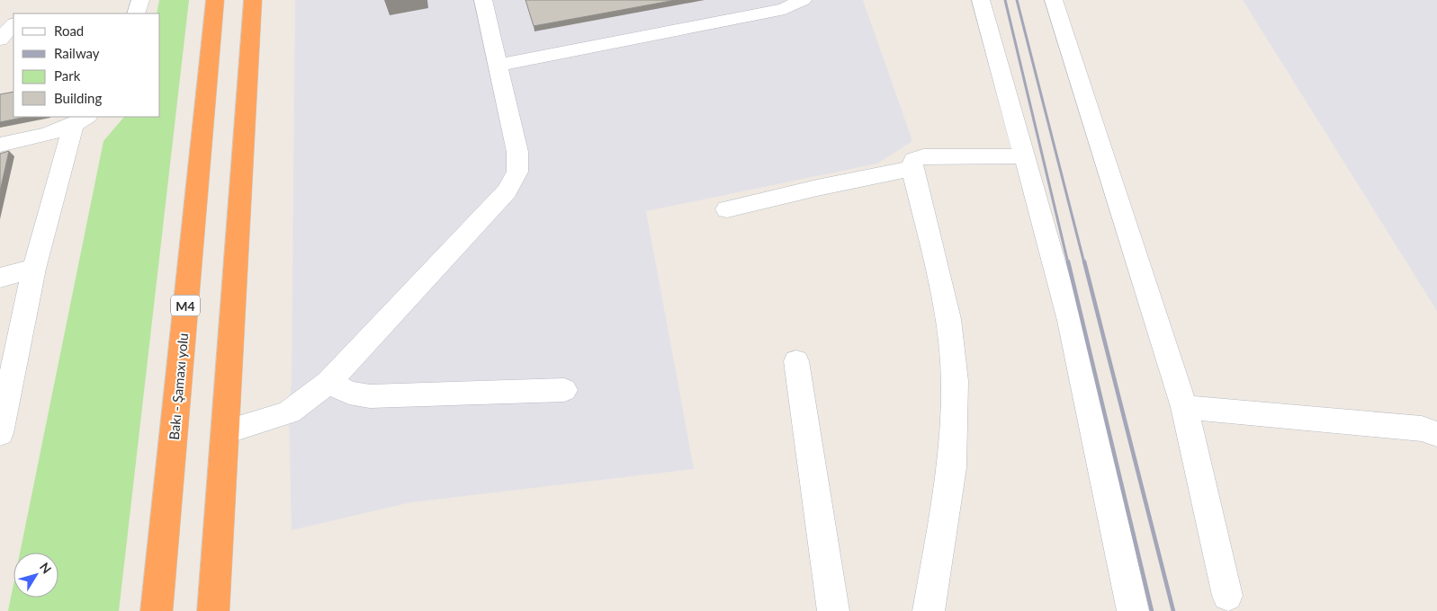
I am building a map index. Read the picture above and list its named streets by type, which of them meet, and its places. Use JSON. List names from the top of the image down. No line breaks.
{"streets":{"highway":["M4","Bakı - Şamaxı yolu"]},"legend":["Road","Railway","Park","Building"],"north":"top right"}
